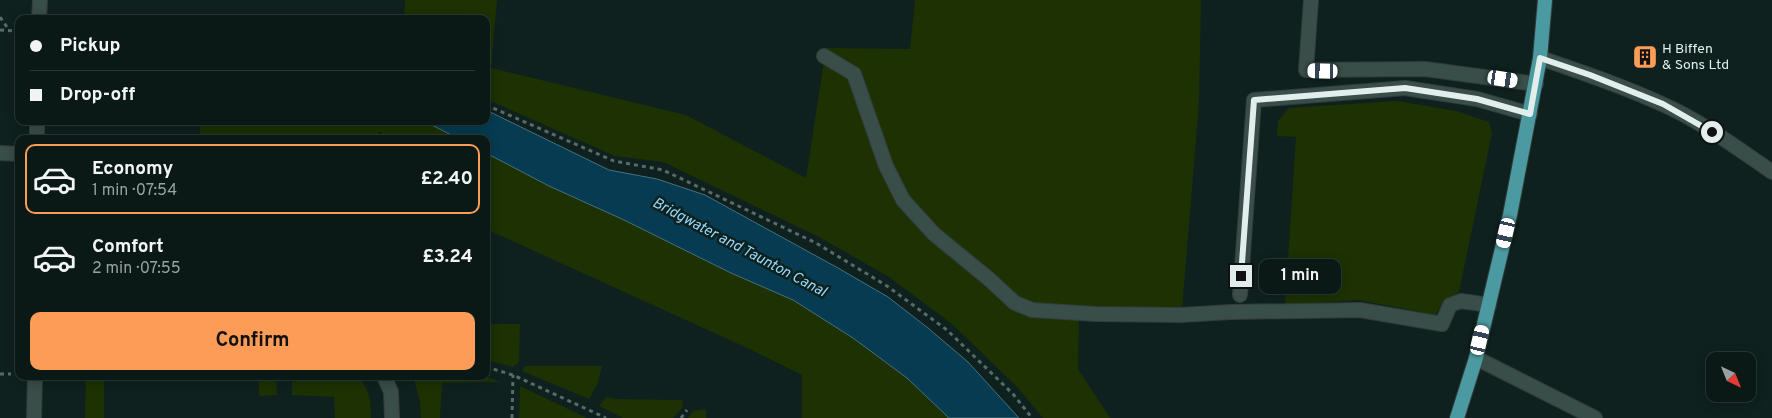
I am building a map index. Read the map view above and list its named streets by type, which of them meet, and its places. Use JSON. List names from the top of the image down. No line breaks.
{"water":["Bridgwater and Taunton Canal"],"places":{"building":["H Biffen & Sons Ltd"]},"north":"bottom right","page":{"banner":["Pickup","Drop-off"],"list":[{"name":"Economy","note":"1 min · 07:54","value":"£2.40"},{"name":"Comfort","note":"2 min · 07:55","value":"£3.24"}],"bubble":"1 min","buttons":"Confirm"}}
